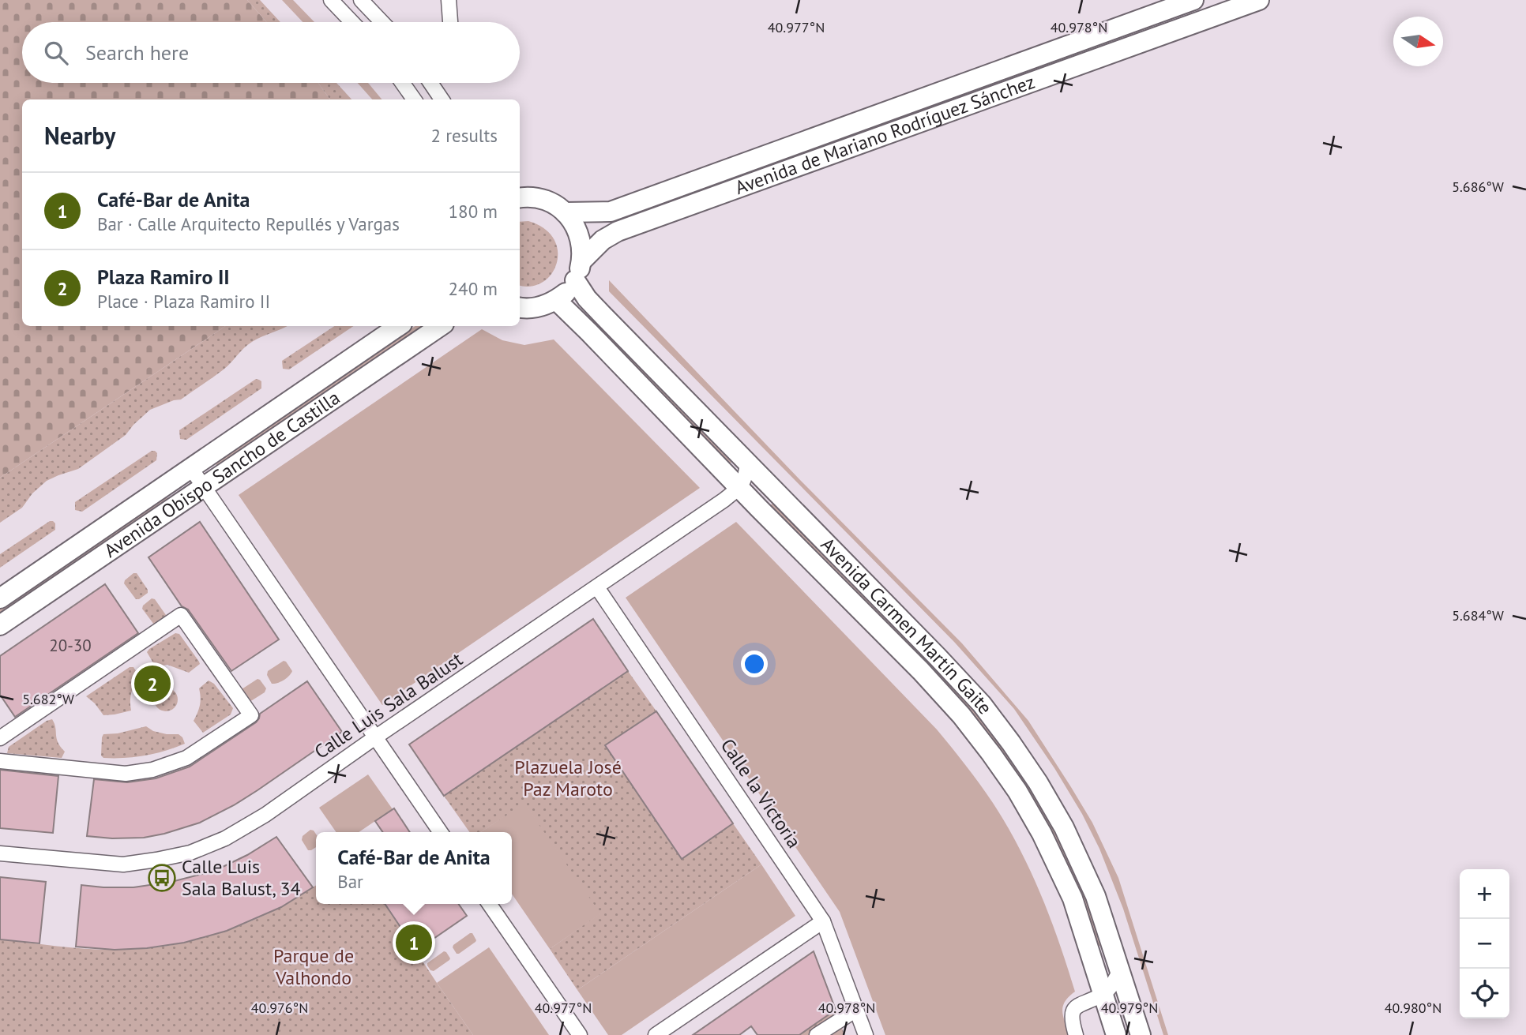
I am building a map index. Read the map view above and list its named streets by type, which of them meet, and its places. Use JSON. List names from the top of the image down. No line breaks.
{"streets":{"main road":["Avenida de Mariano Rodríguez Sánchez","Avenida Obispo Sancho de Castilla","Avenida Carmen Martín Gaite"],"street":["Calle Luis Sala Balust","Calle la Victoria"]},"crossings":[["Avenida Carmen Martín Gaite","Calle Luis Sala Balust"],["Calle Luis Sala Balust","Calle la Victoria"]],"parks":["Plazuela José Paz Maroto","Parque de Valhondo"],"places":{"bus stop":["Calle Luis Sala Balust, 34"]},"house_numbers":["20-30"],"north":"right","page":{"search":"Search here","heading":["Nearby","2 results"],"list":[{"mark":"1","name":"Café-Bar de Anita","note":"Bar · Calle Arquitecto Repullés y Vargas","value":"180 m"},{"mark":"2","name":"Plaza Ramiro II","note":"Place · Plaza Ramiro II","value":"240 m"}],"pins":["2","1"],"popup":["Café-Bar de Anita","Bar"],"map_buttons":["+","−"]},"coordinates":["40.977°N","40.978°N","5.686°W","5.684°W","5.682°W","40.976°N","40.979°N","40.980°N"]}
